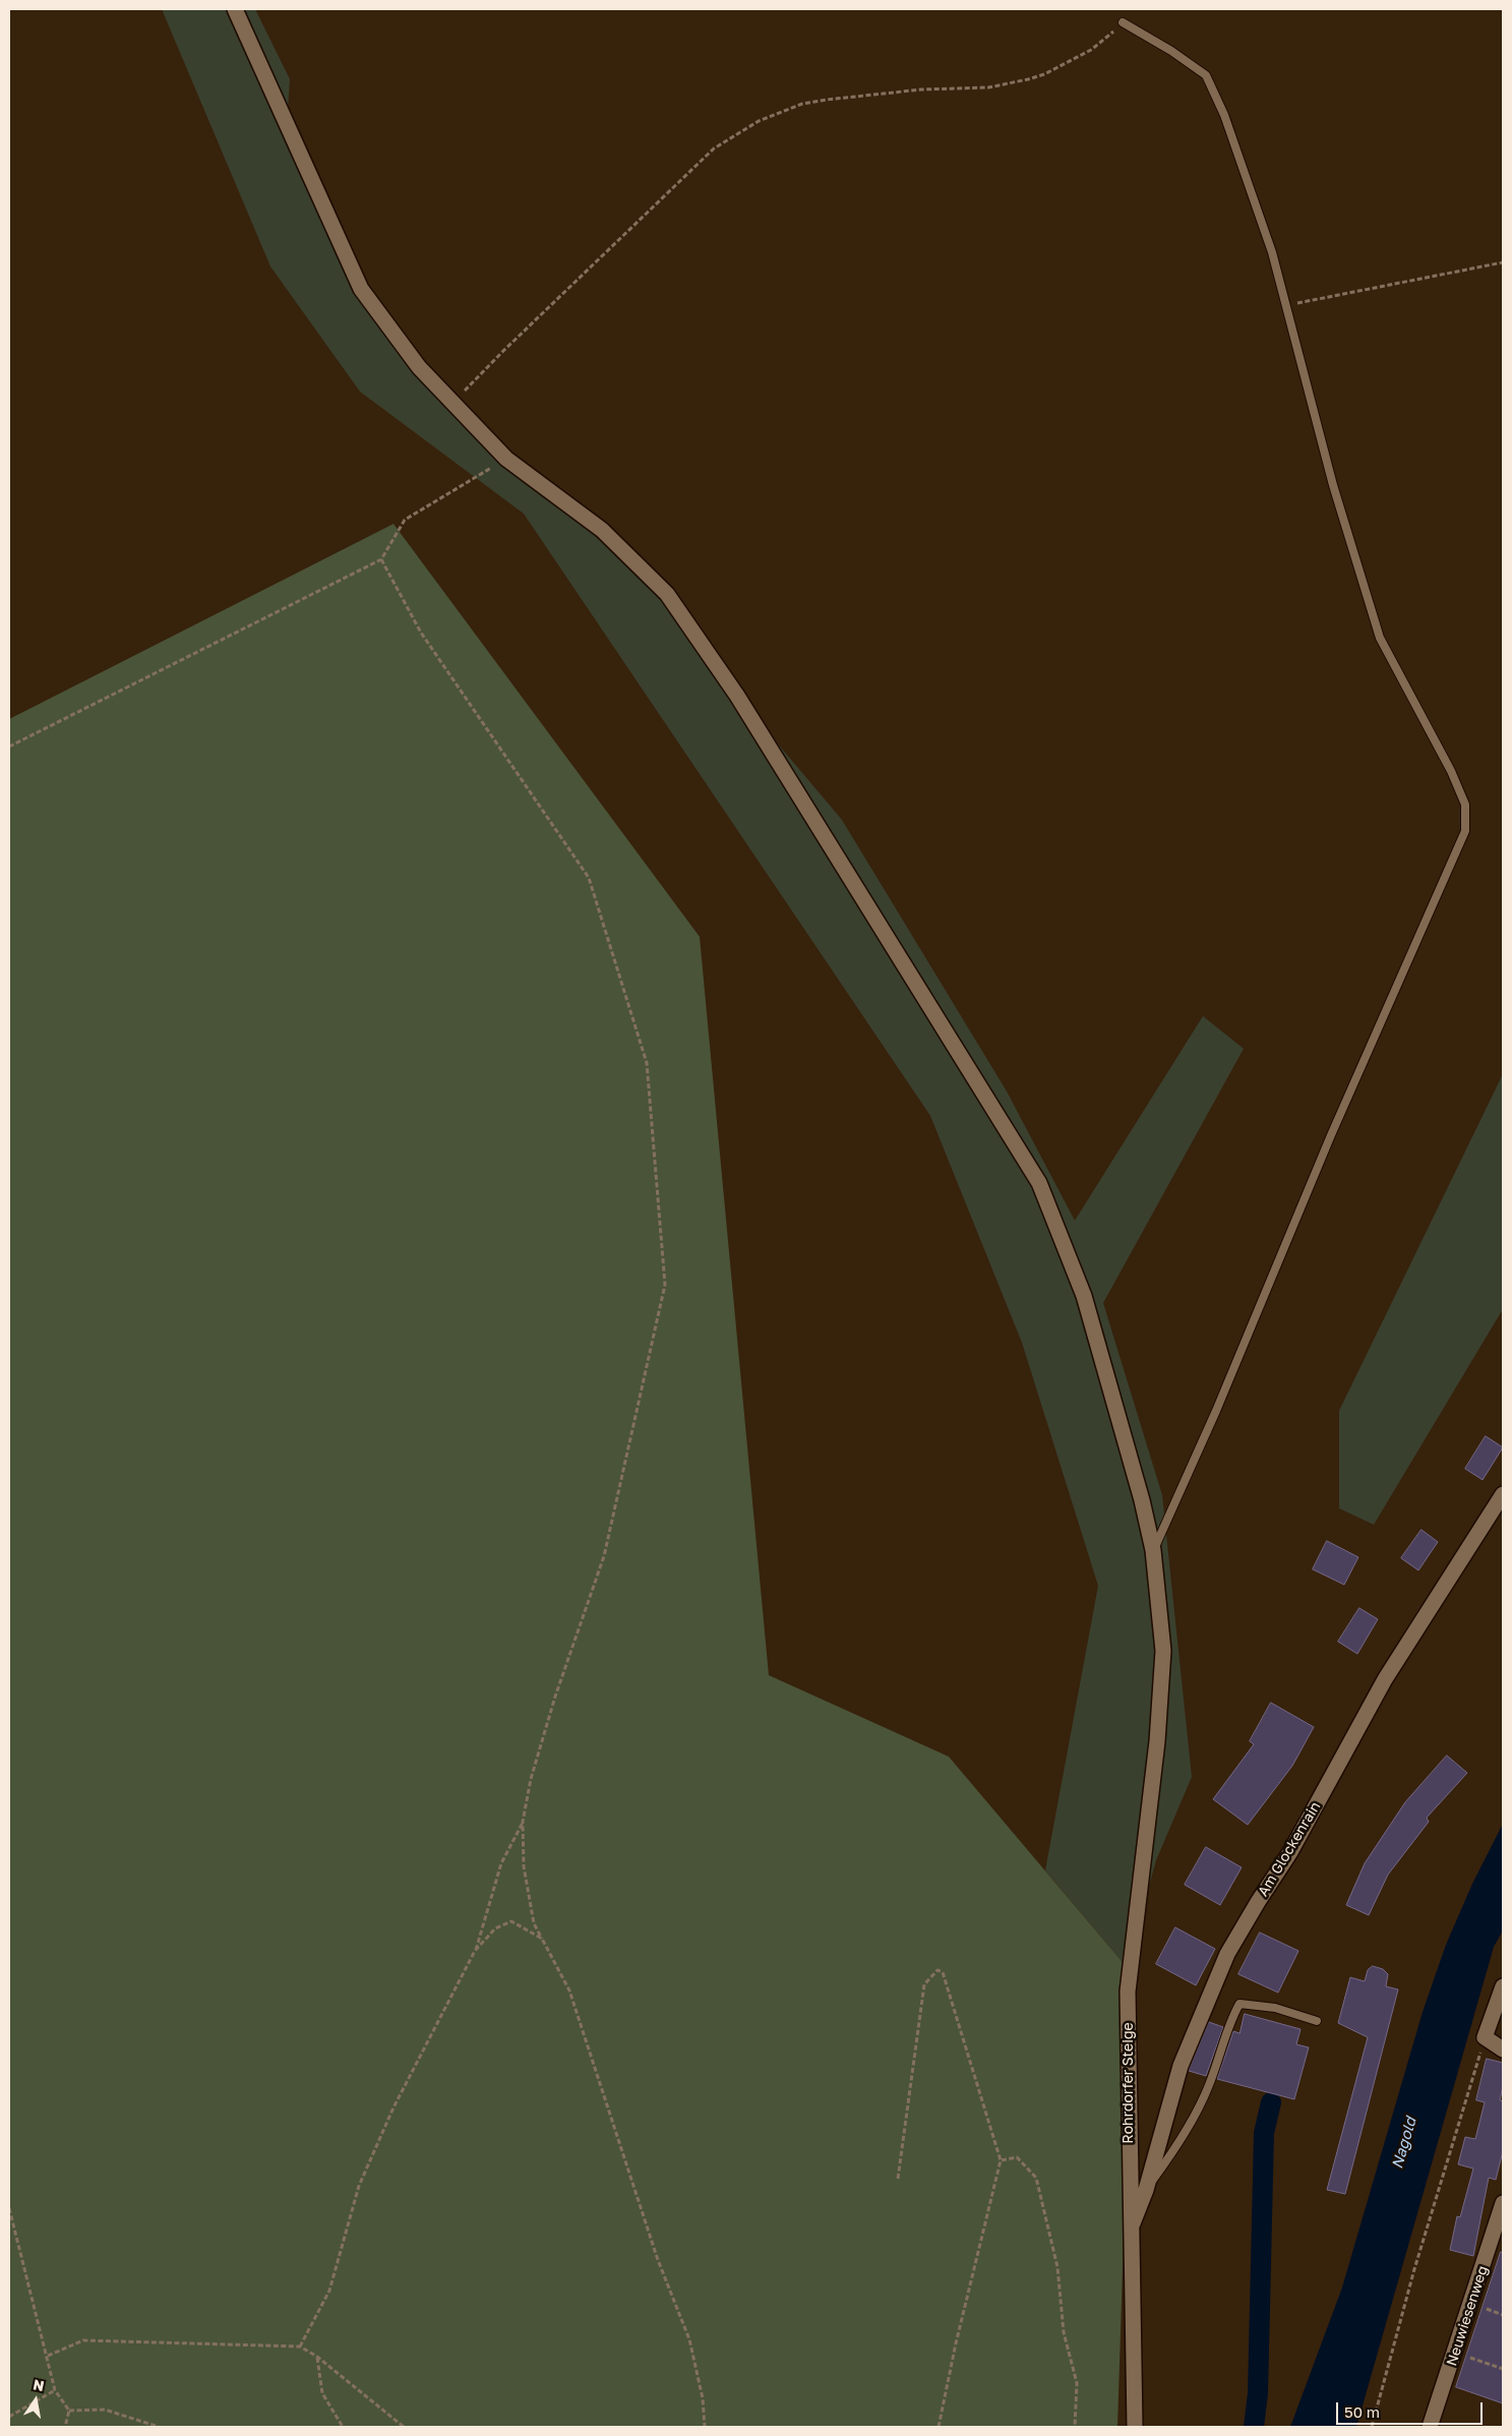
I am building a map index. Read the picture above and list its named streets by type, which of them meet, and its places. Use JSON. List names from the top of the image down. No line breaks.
{"streets":{"street":["Am Glockenrain","Rohrdorfer Steige","Neuwiesenweg"]},"crossings":[["Am Glockenrain","Rohrdorfer Steige"]],"water":["Nagold"],"scale_bar":"50 m","north":"top"}
